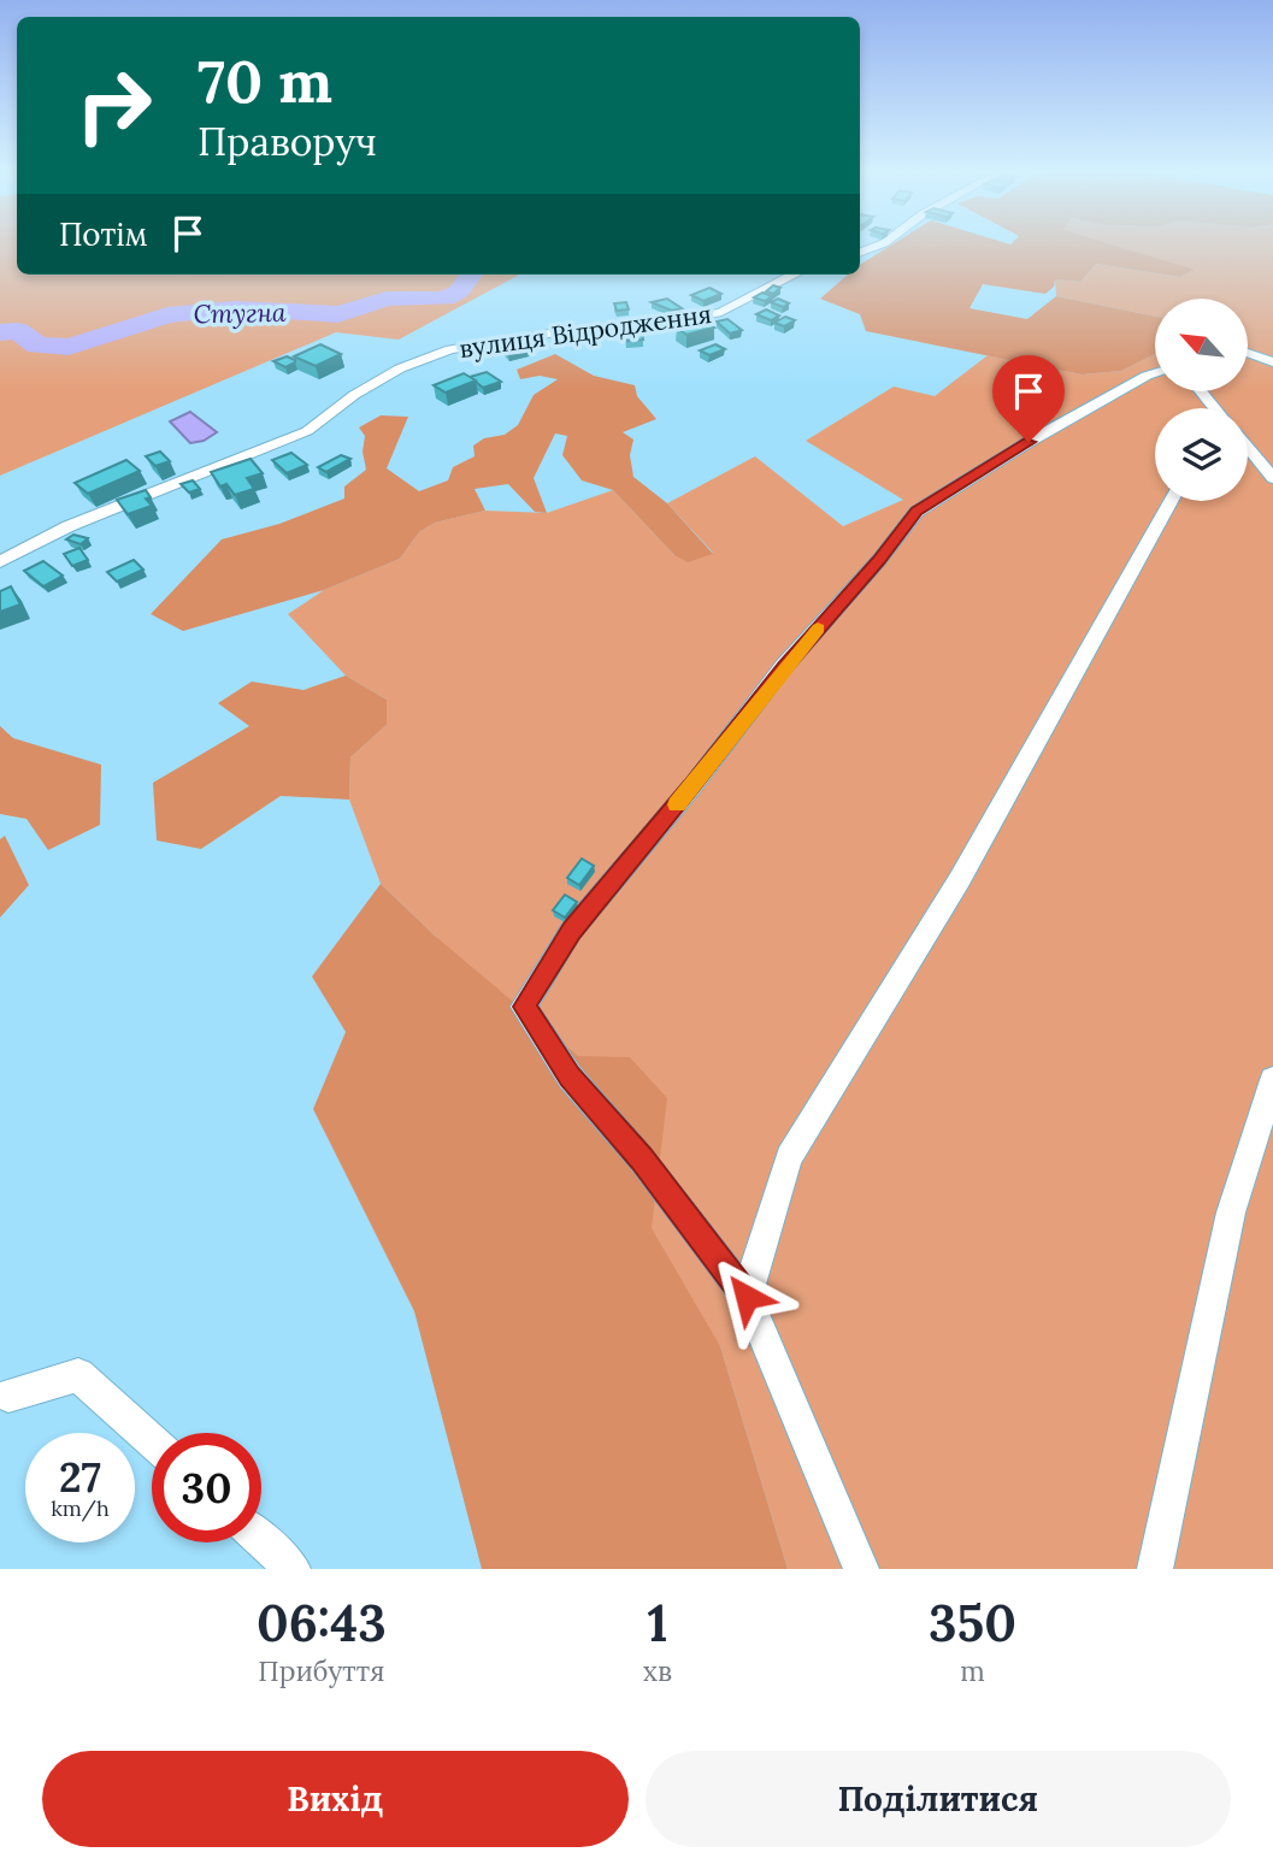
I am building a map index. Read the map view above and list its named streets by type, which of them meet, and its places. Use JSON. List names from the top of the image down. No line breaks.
{"streets":{"street":["вулиця Відродження"]},"water":["Стугна"],"north":"top left","page":{"turn":["70 m","Праворуч"],"then":"Потім","speed":"27 km/h","limit":"30","eta":["06:43","Прибуття","1","хв","350","m"],"buttons":["Вихід","Поділитися"]}}
